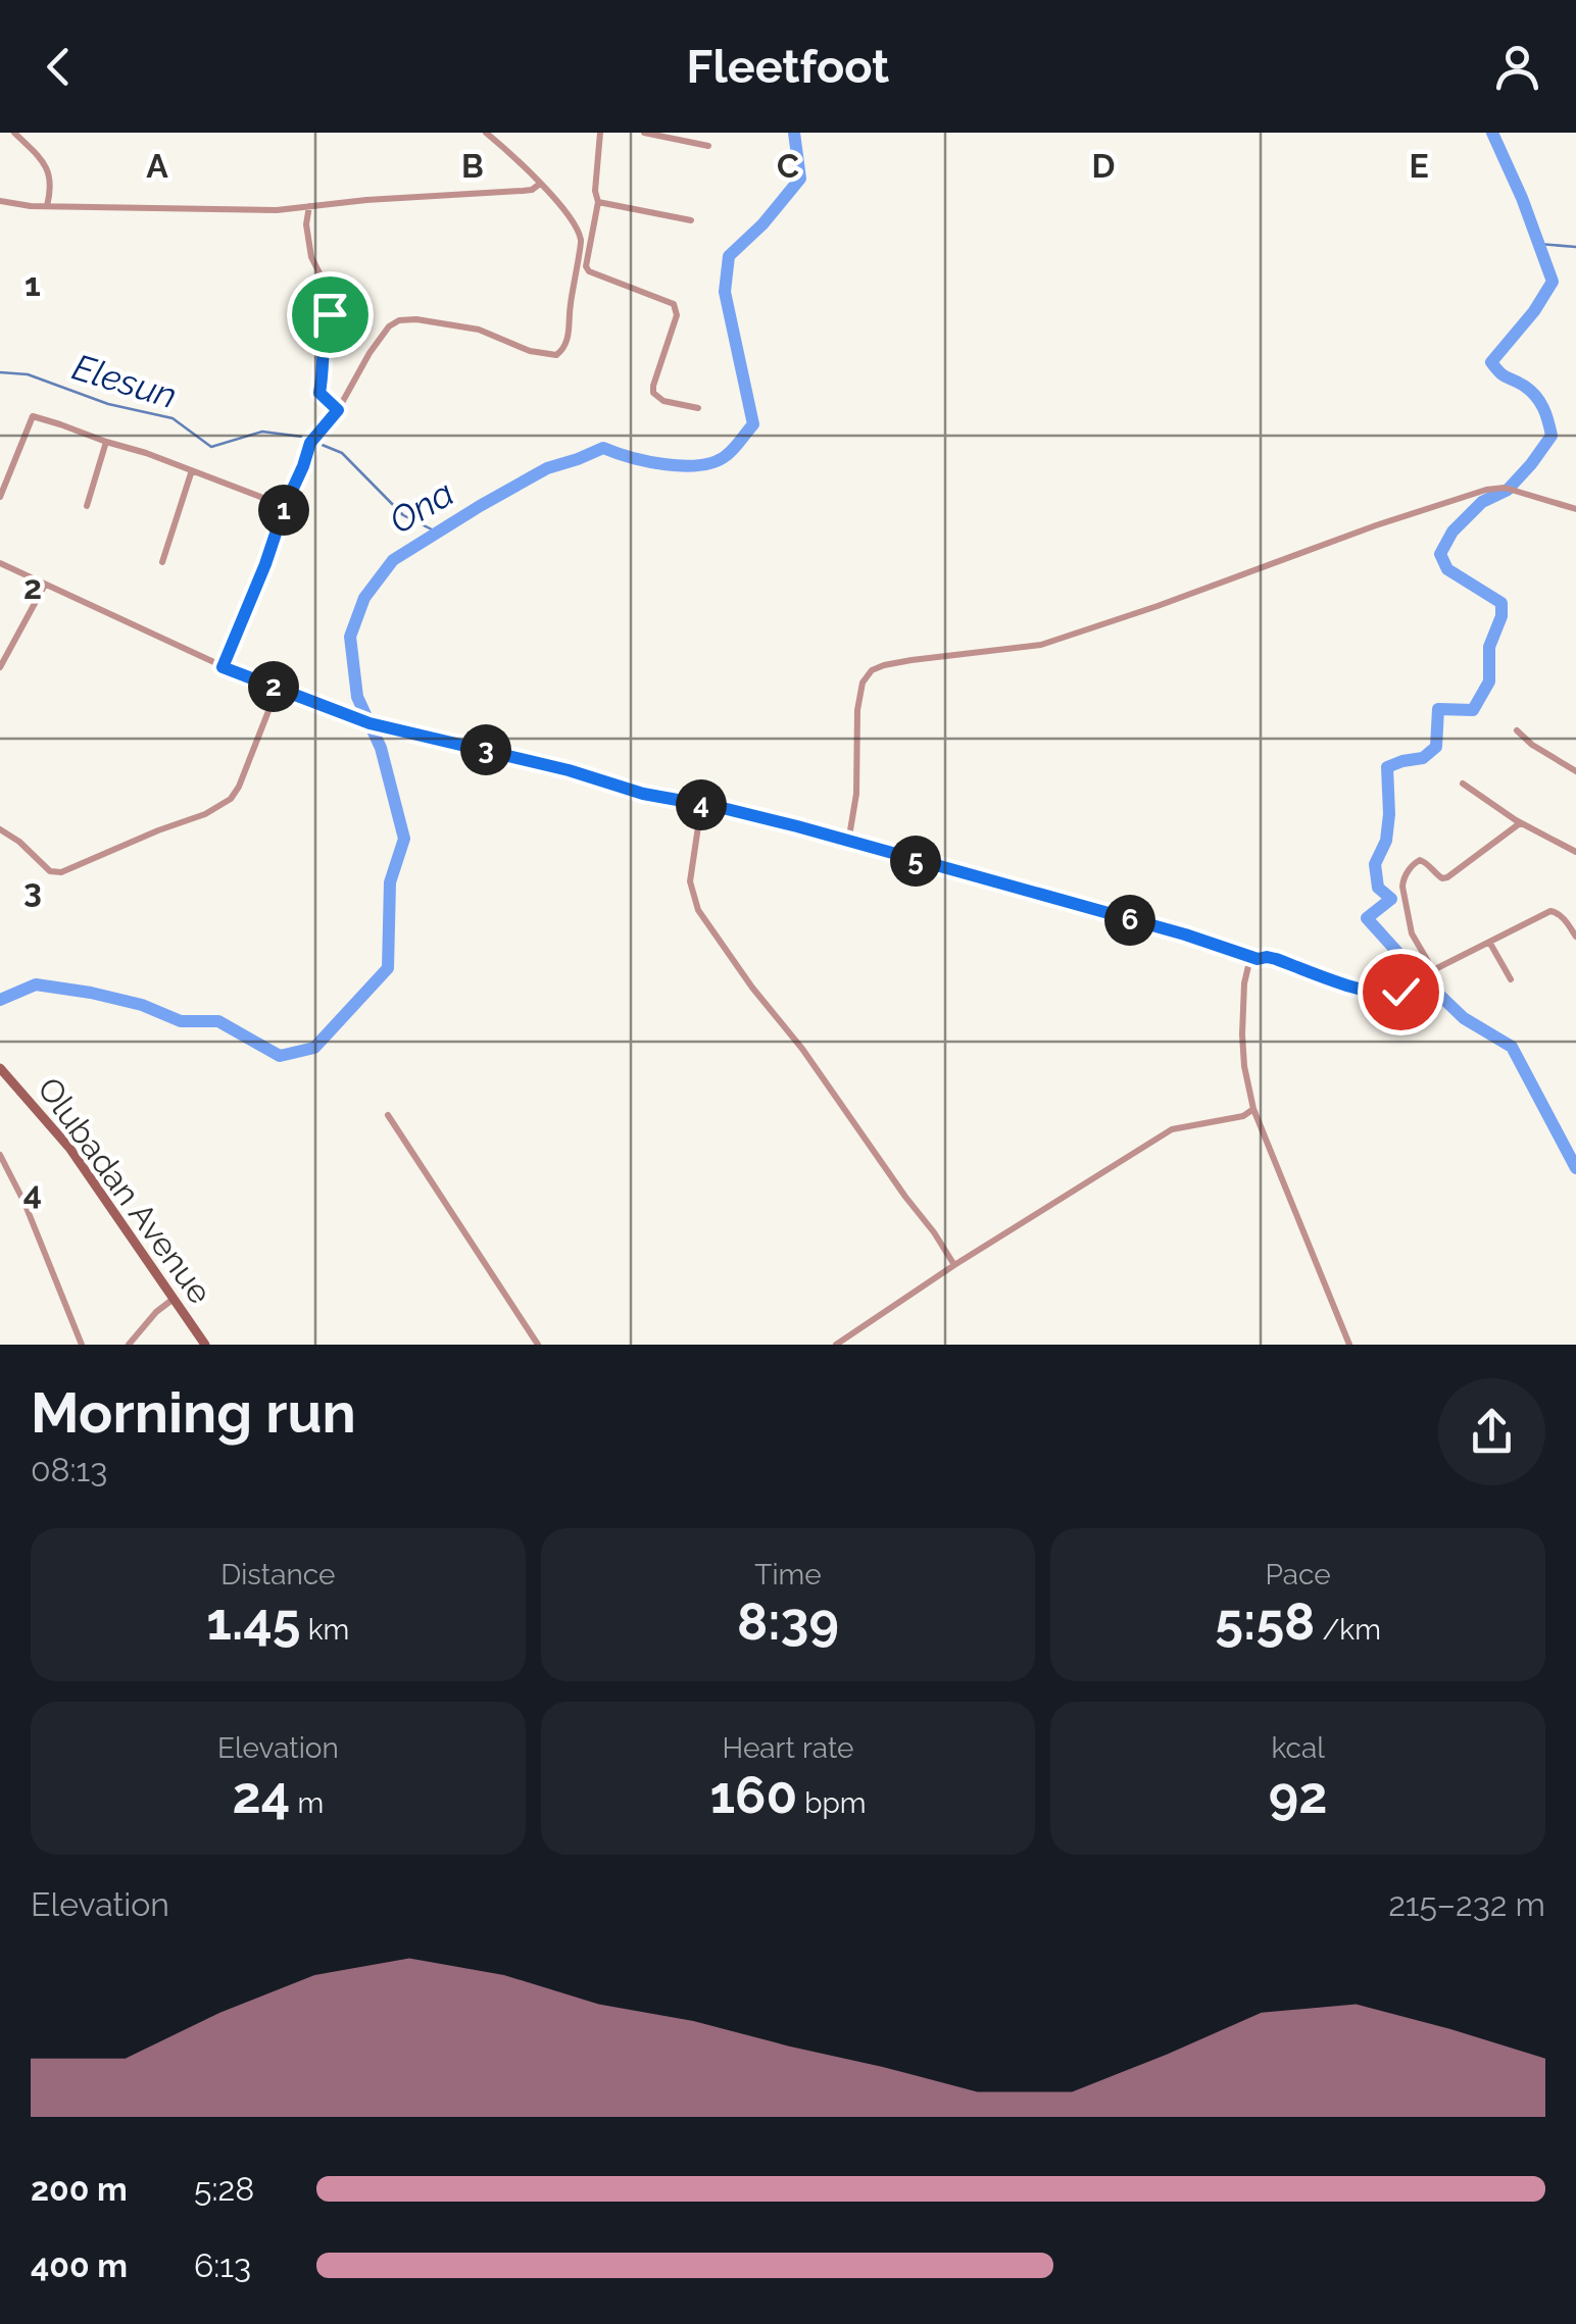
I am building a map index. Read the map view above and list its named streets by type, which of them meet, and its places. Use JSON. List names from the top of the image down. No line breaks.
{"streets":{"street":["Olubadan Avenue"]},"water":["Elesun","Ona"],"page":{"header":"Fleetfoot","pins":["1","2","3","4","5","6"],"heading":["Morning run","08:13"],"stats":[["Distance","1.45 km"],["Time","8:39"],["Pace","5:58 /km"],["Elevation","24 m"],["Heart rate","160 bpm"],["kcal","92"]],"chart":["Elevation","215–232 m"],"list":[{"name":"200 m","note":"5:28"},{"name":"400 m","note":"6:13"}]},"grid":{"columns":["A","B","C","D","E"],"rows":["1","2","3","4"]}}
